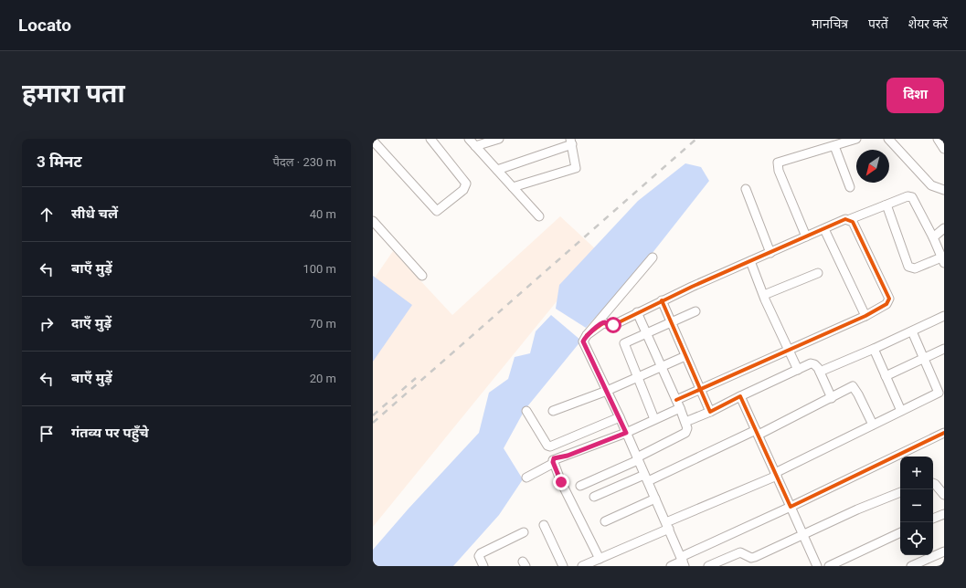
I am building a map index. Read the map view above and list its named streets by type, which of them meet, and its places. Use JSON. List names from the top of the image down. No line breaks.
{"north":"bottom left","page":{"header":"Locato","nav":["मानचित्र","परतें","शेयर करें"],"buttons":"दिशा","title":"हमारा पता","heading":["3 मिनट","पैदल · 230 m"],"list":[["सीधे चलें","40 m"],["बाएँ मुड़ें","100 m"],["दाएँ मुड़ें","70 m"],["बाएँ मुड़ें","20 m"],"गंतव्य पर पहुँचे"],"map_buttons":["+","−"]}}
